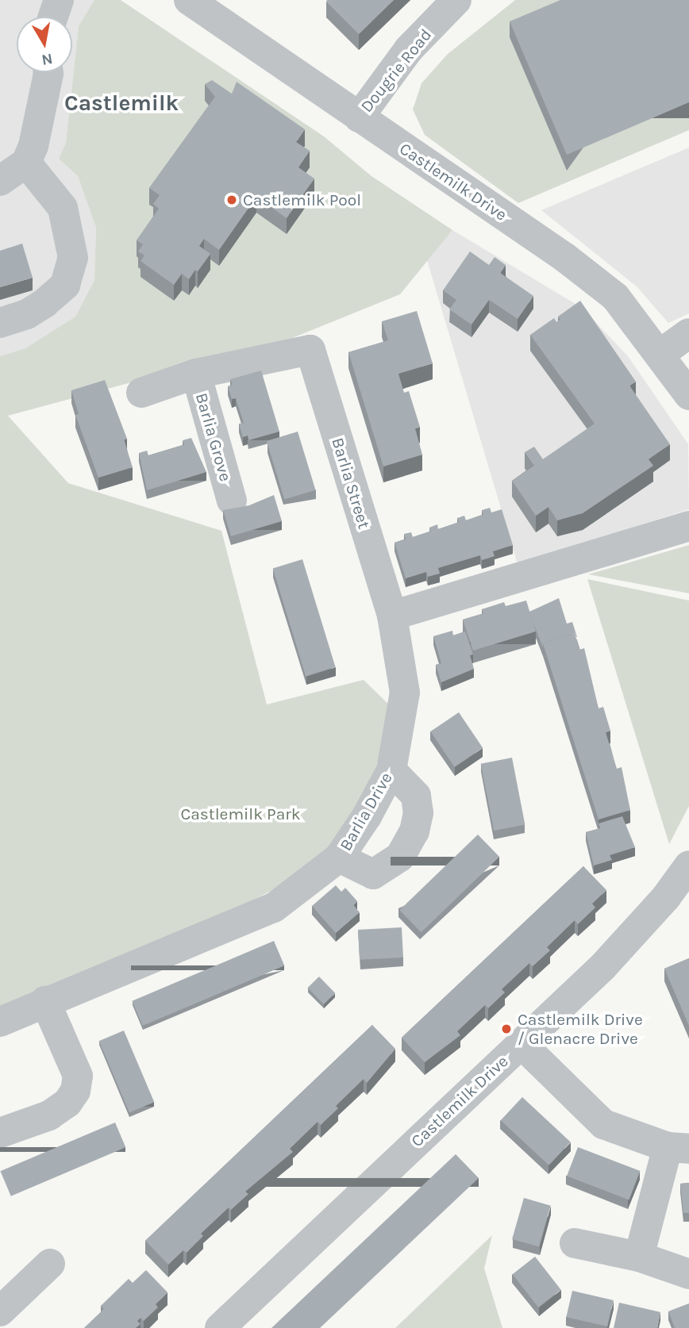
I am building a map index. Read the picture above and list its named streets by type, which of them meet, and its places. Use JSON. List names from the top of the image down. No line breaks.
{"streets":{"street":["Dougrie Road","Castlemilk Drive","Barlia Grove","Barlia Street","Barlia Drive"]},"crossings":[["Dougrie Road","Castlemilk Drive"],["Barlia Grove","Barlia Street"],["Barlia Street","Barlia Drive"]],"districts":["Castlemilk"],"parks":["Castlemilk Park"],"places":["Castlemilk Pool","Castlemilk Drive / Glenacre Drive"],"north":"bottom"}
